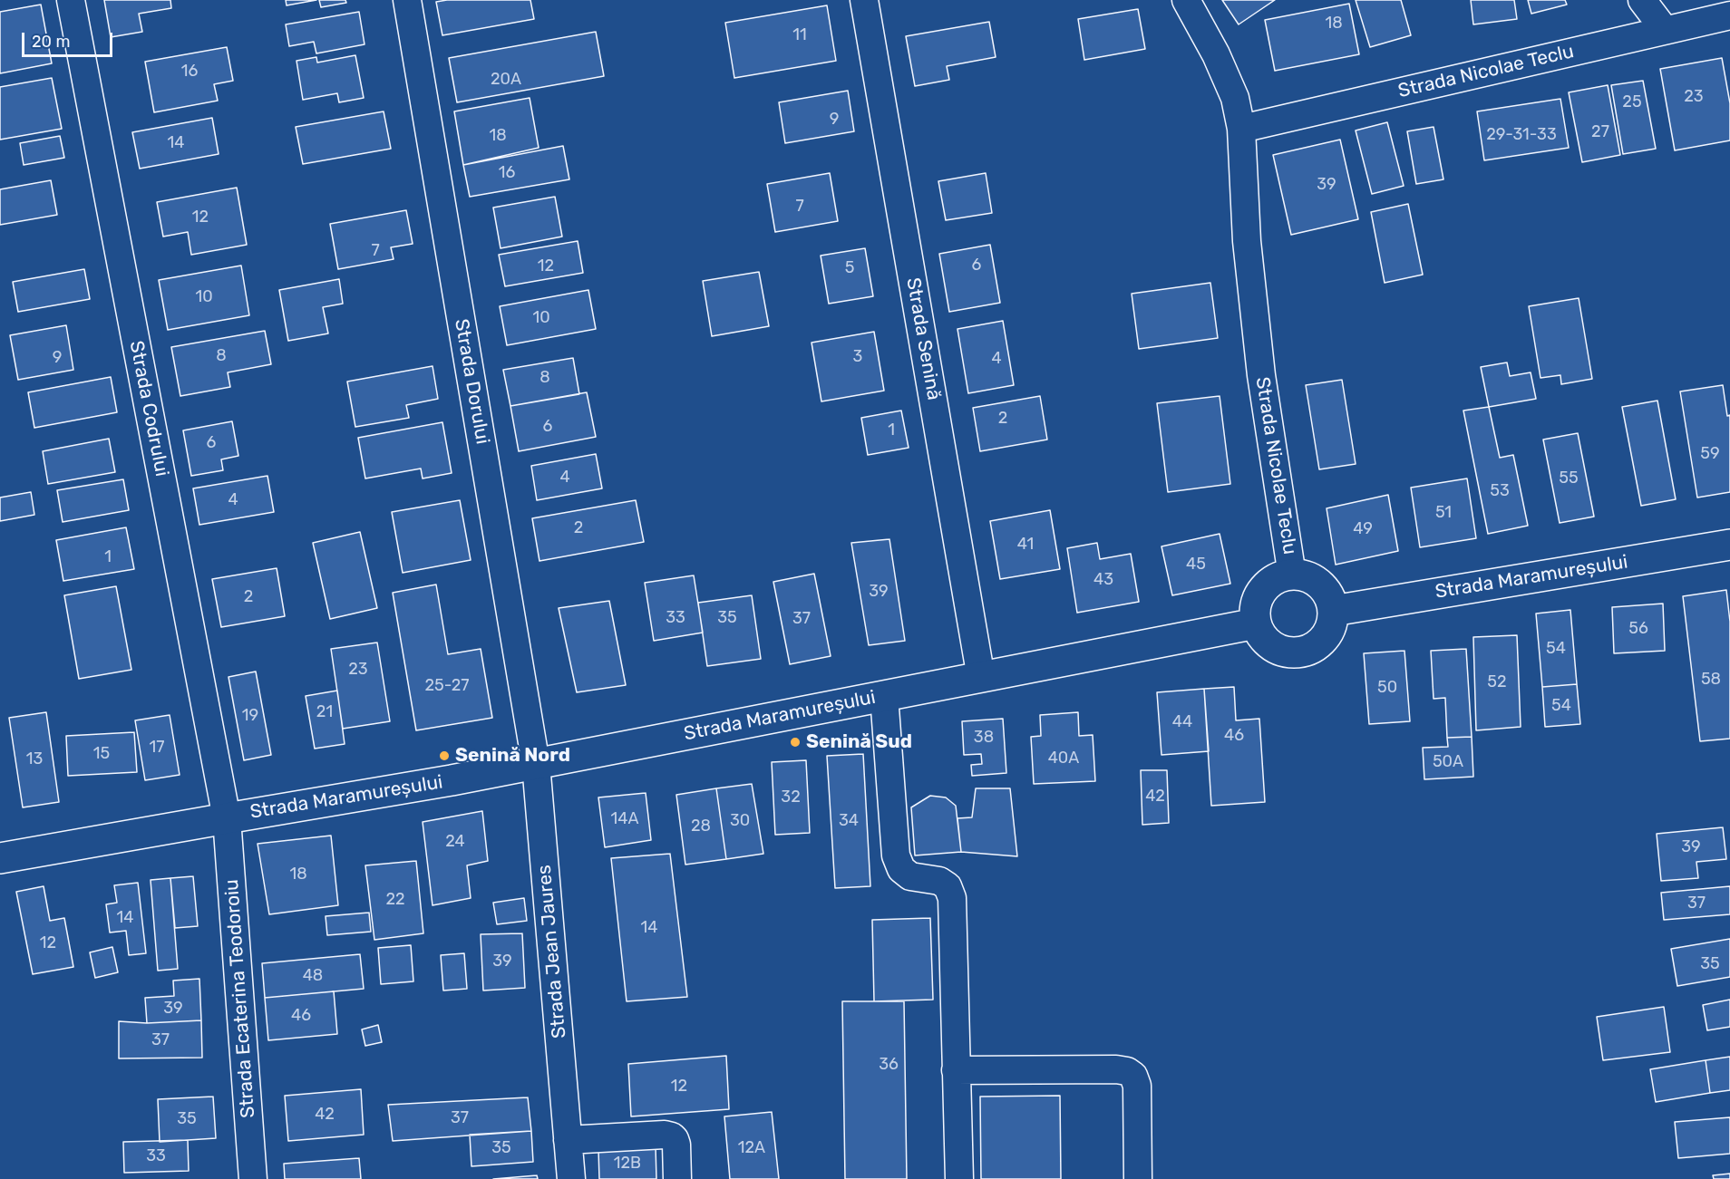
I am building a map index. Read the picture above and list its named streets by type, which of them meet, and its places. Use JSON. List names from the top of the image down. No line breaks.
{"streets":{"main road":["Strada Maramureșului"],"street":["Strada Nicolae Teclu","Strada Senină","Strada Dorului","Strada Codrului","Strada Jean Jaures","Strada Ecaterina Teodoroiu"]},"crossings":[["Strada Nicolae Teclu","Strada Maramureșului"],["Strada Senină","Strada Maramureșului"],["Strada Dorului","Strada Maramureșului"],["Strada Dorului","Strada Jean Jaures"],["Strada Codrului","Strada Maramureșului"],["Strada Codrului","Strada Ecaterina Teodoroiu"],["Strada Maramureșului","Strada Jean Jaures"],["Strada Maramureșului","Strada Ecaterina Teodoroiu"]],"places":["Senină Sud","Senină Nord"],"house_numbers":["18","11","16","20A","23","25","9","27","29-31-33","18","14","16","39","7","12","7","6","12","5","10","10","8","3","9","4","8","2","6","1","6","59","4","55","53","4","51","2","49","41","1","45","43","39","2","33","35","37","56","54","23","58","52","25-27","50","54","21","19","44","46","38","17","15","40A","13","50A","42","32","14A","30","34","28","24","39","18","22","37","14","14","12","39","35","48","39","46","37","36","12","42","37","35","35","12A","33","12B"],"scale_bar":"20 m"}
